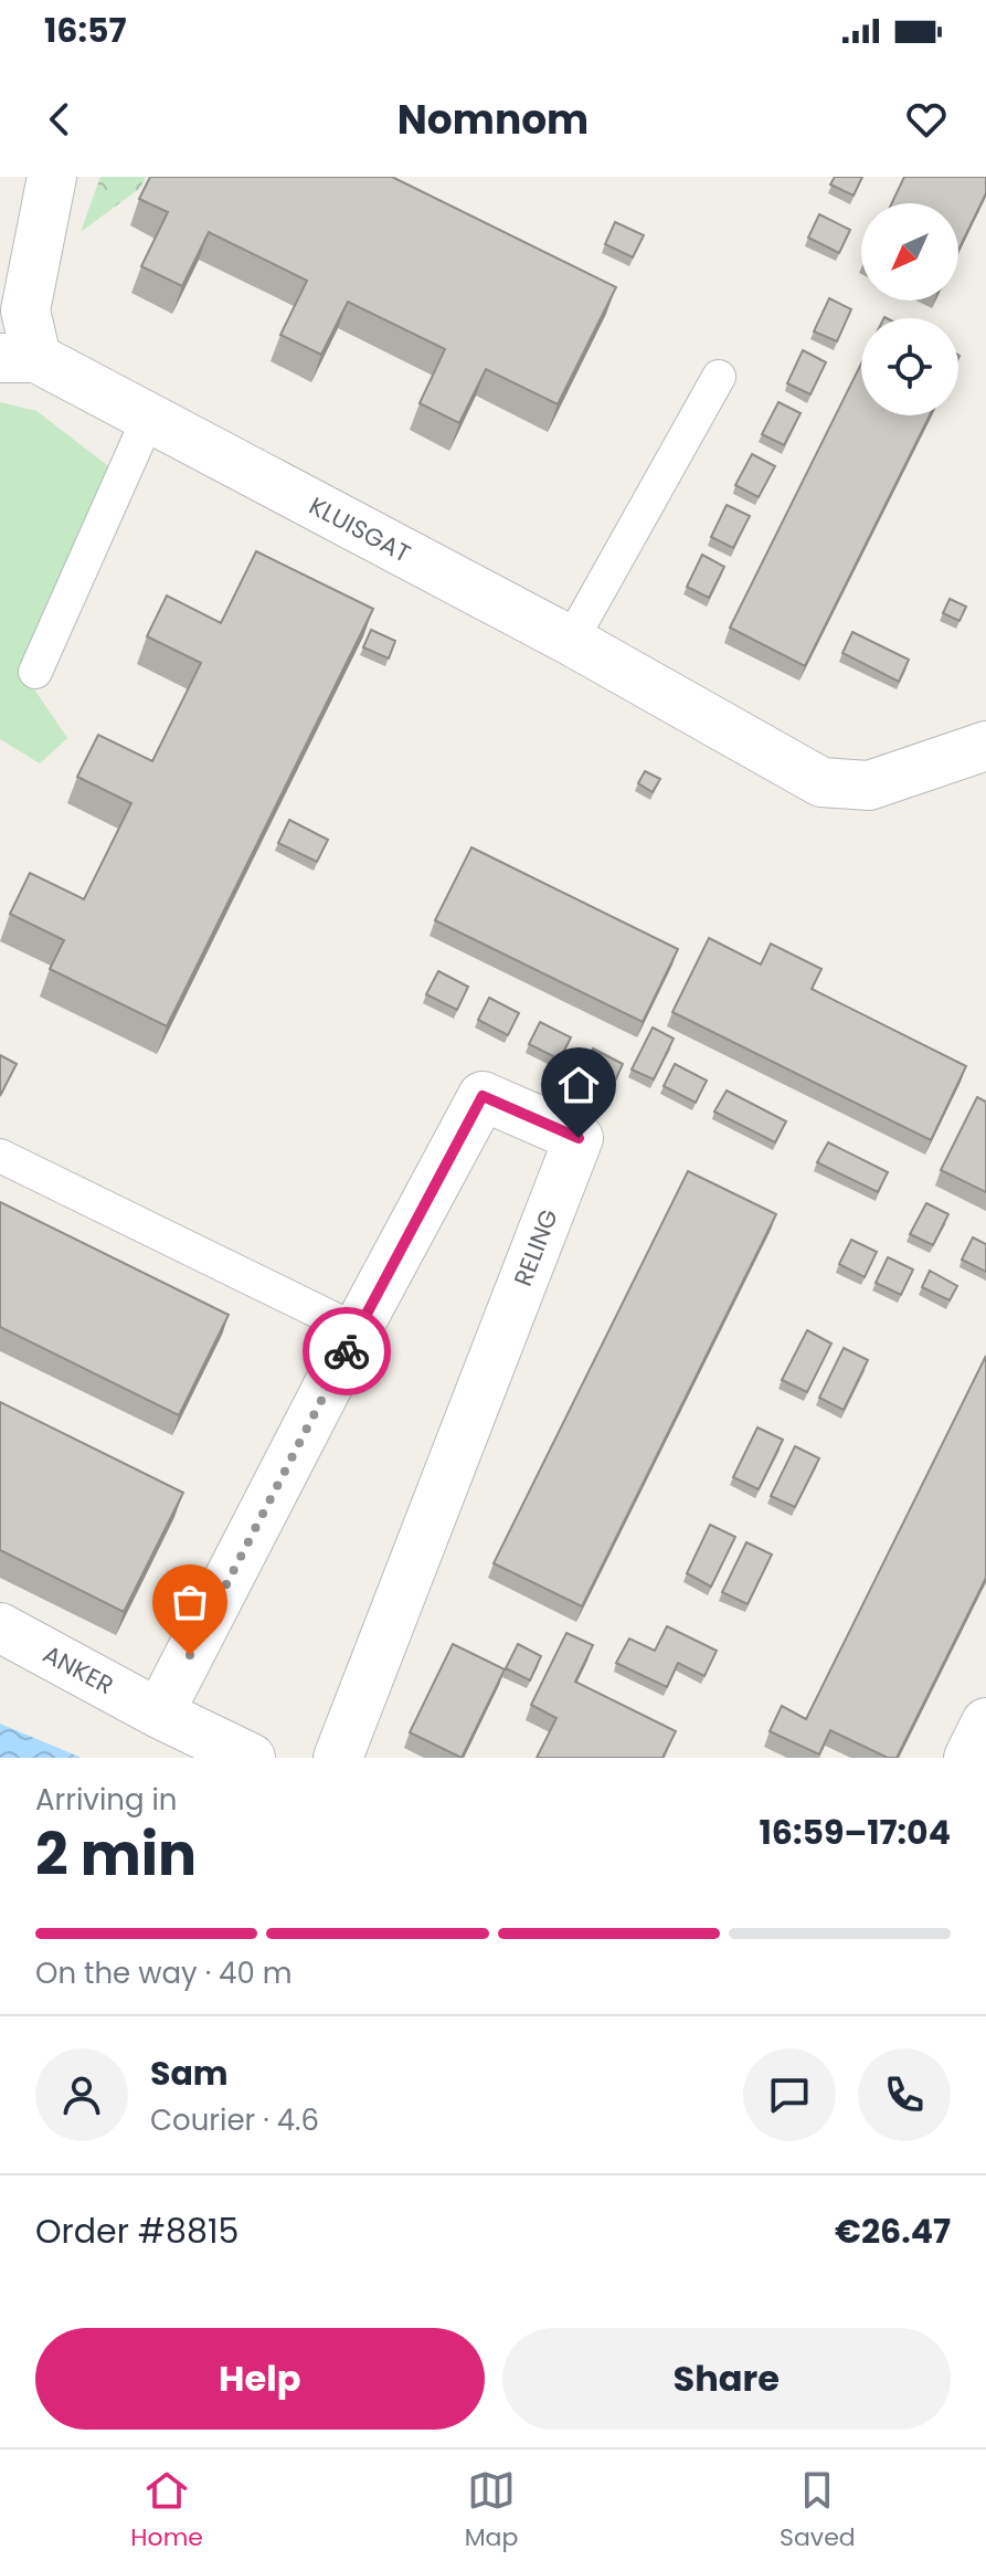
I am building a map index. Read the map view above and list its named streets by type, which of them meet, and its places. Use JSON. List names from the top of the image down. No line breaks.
{"streets":{"street":["KLUISGAT","RELING","ANKER"]},"crossings":[["RELING","ANKER"]],"north":"bottom left","page":{"status":"16:57","header":"Nomnom","heading":["2 min","Arriving in","16:59–17:04"],"panel":["Sam","Courier · 4.6","Order #8815","€26.47"],"bar":"On the way · 40 m","buttons":["Help","Share"],"tabs":["Home","Map","Saved"]}}
